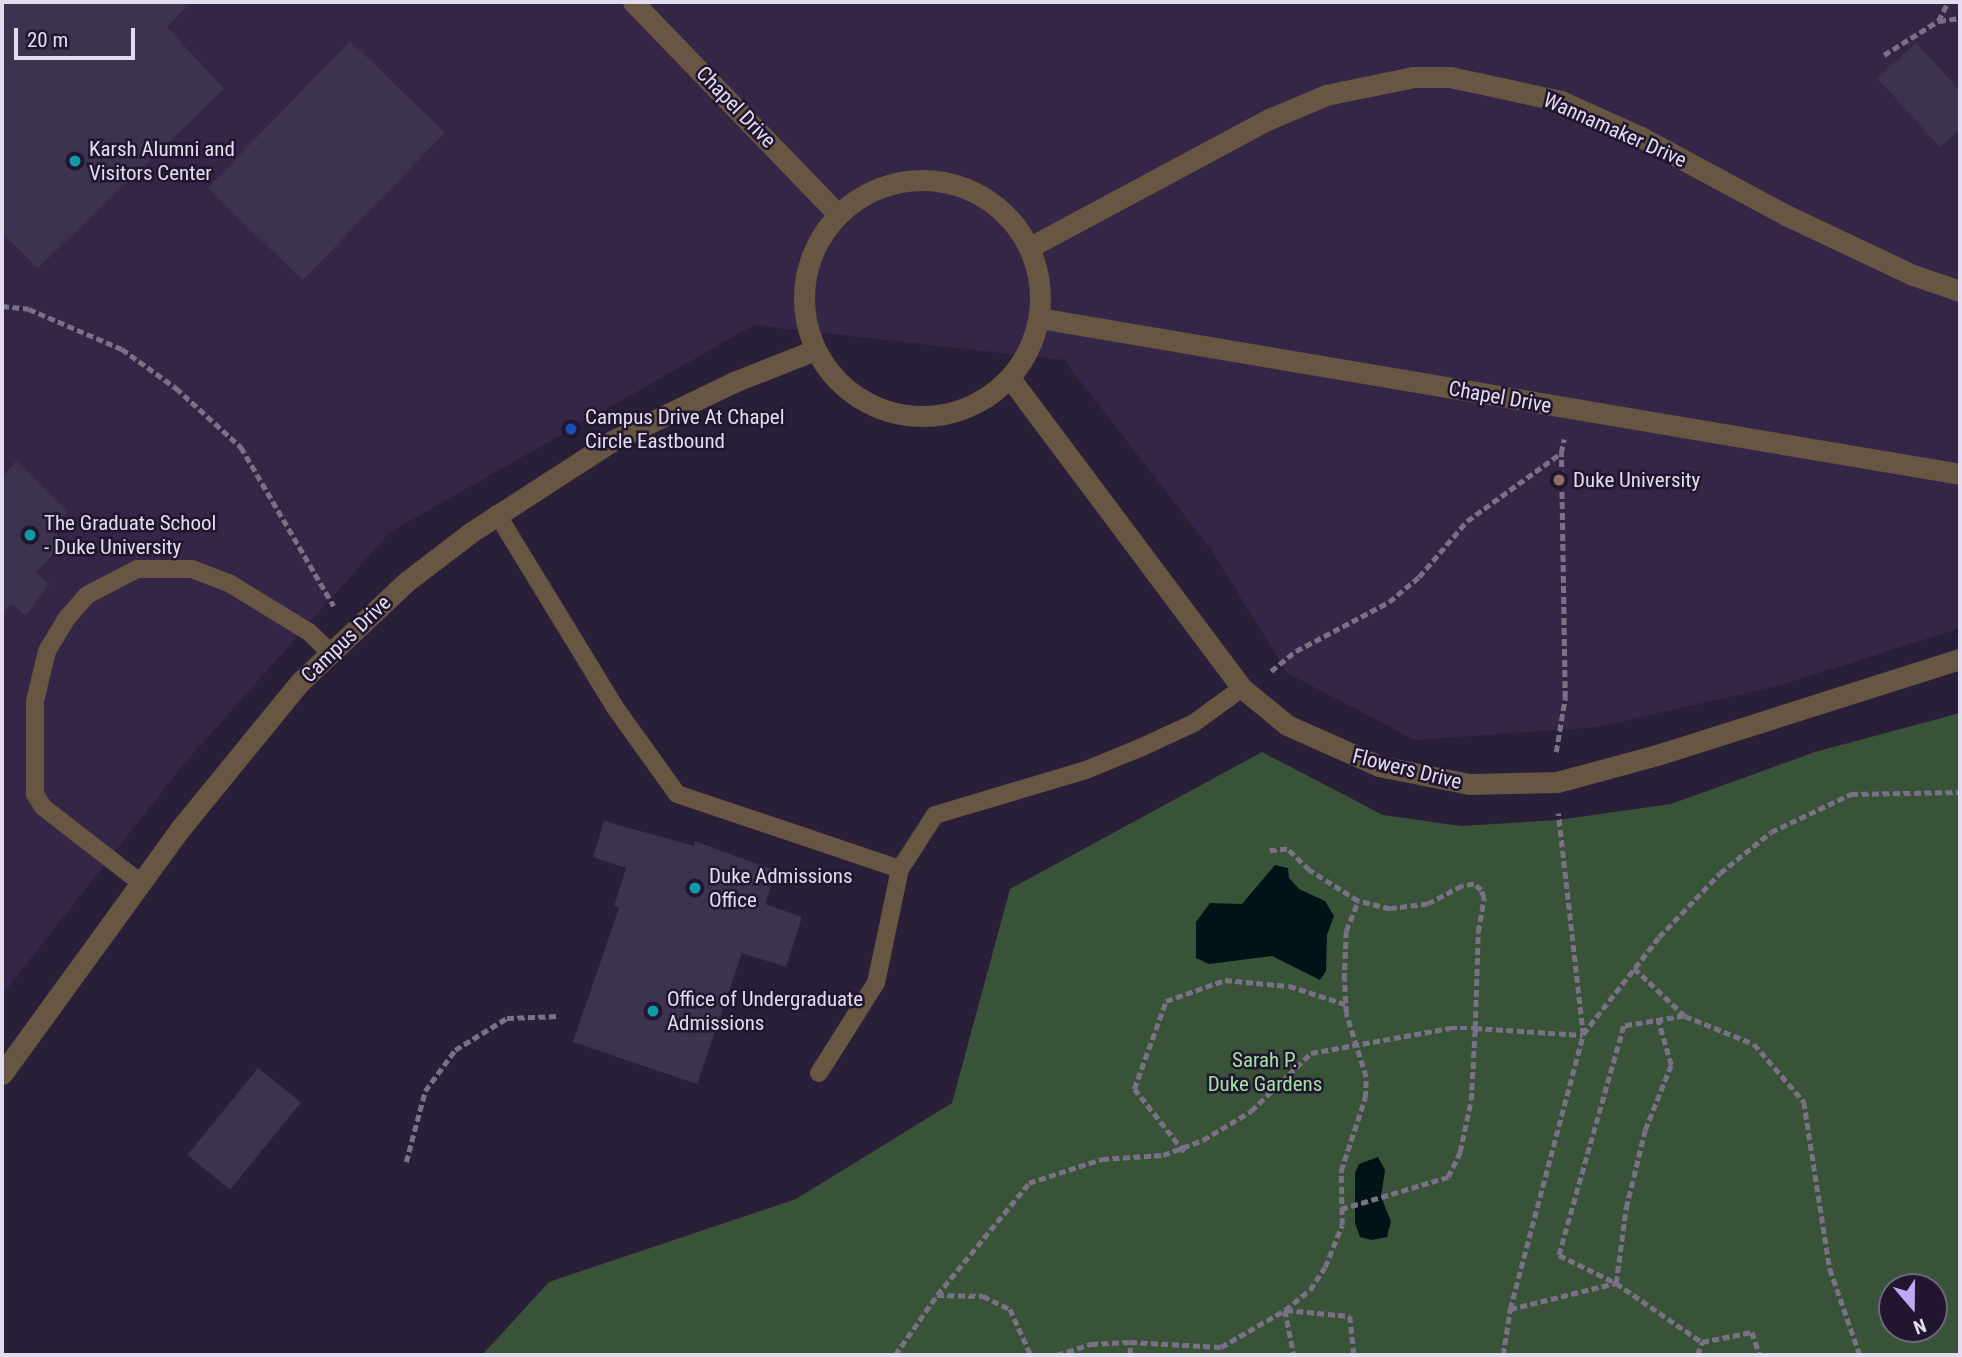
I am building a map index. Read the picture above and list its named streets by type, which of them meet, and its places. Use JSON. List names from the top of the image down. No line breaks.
{"streets":{"street":["Chapel Drive","Wannamaker Drive","Campus Drive","Flowers Drive"]},"crossings":[["Chapel Drive","Wannamaker Drive"],["Chapel Drive","Campus Drive"],["Chapel Drive","Flowers Drive"],["Wannamaker Drive","Campus Drive"],["Wannamaker Drive","Flowers Drive"],["Campus Drive","Flowers Drive"]],"parks":["Sarah P. Duke Gardens"],"places":["Karsh Alumni and Visitors Center","Campus Drive At Chapel Circle Eastbound","Duke University","The Graduate School - Duke University","Duke Admissions Office","Office of Undergraduate Admissions"],"scale_bar":"20 m","north":"bottom"}
